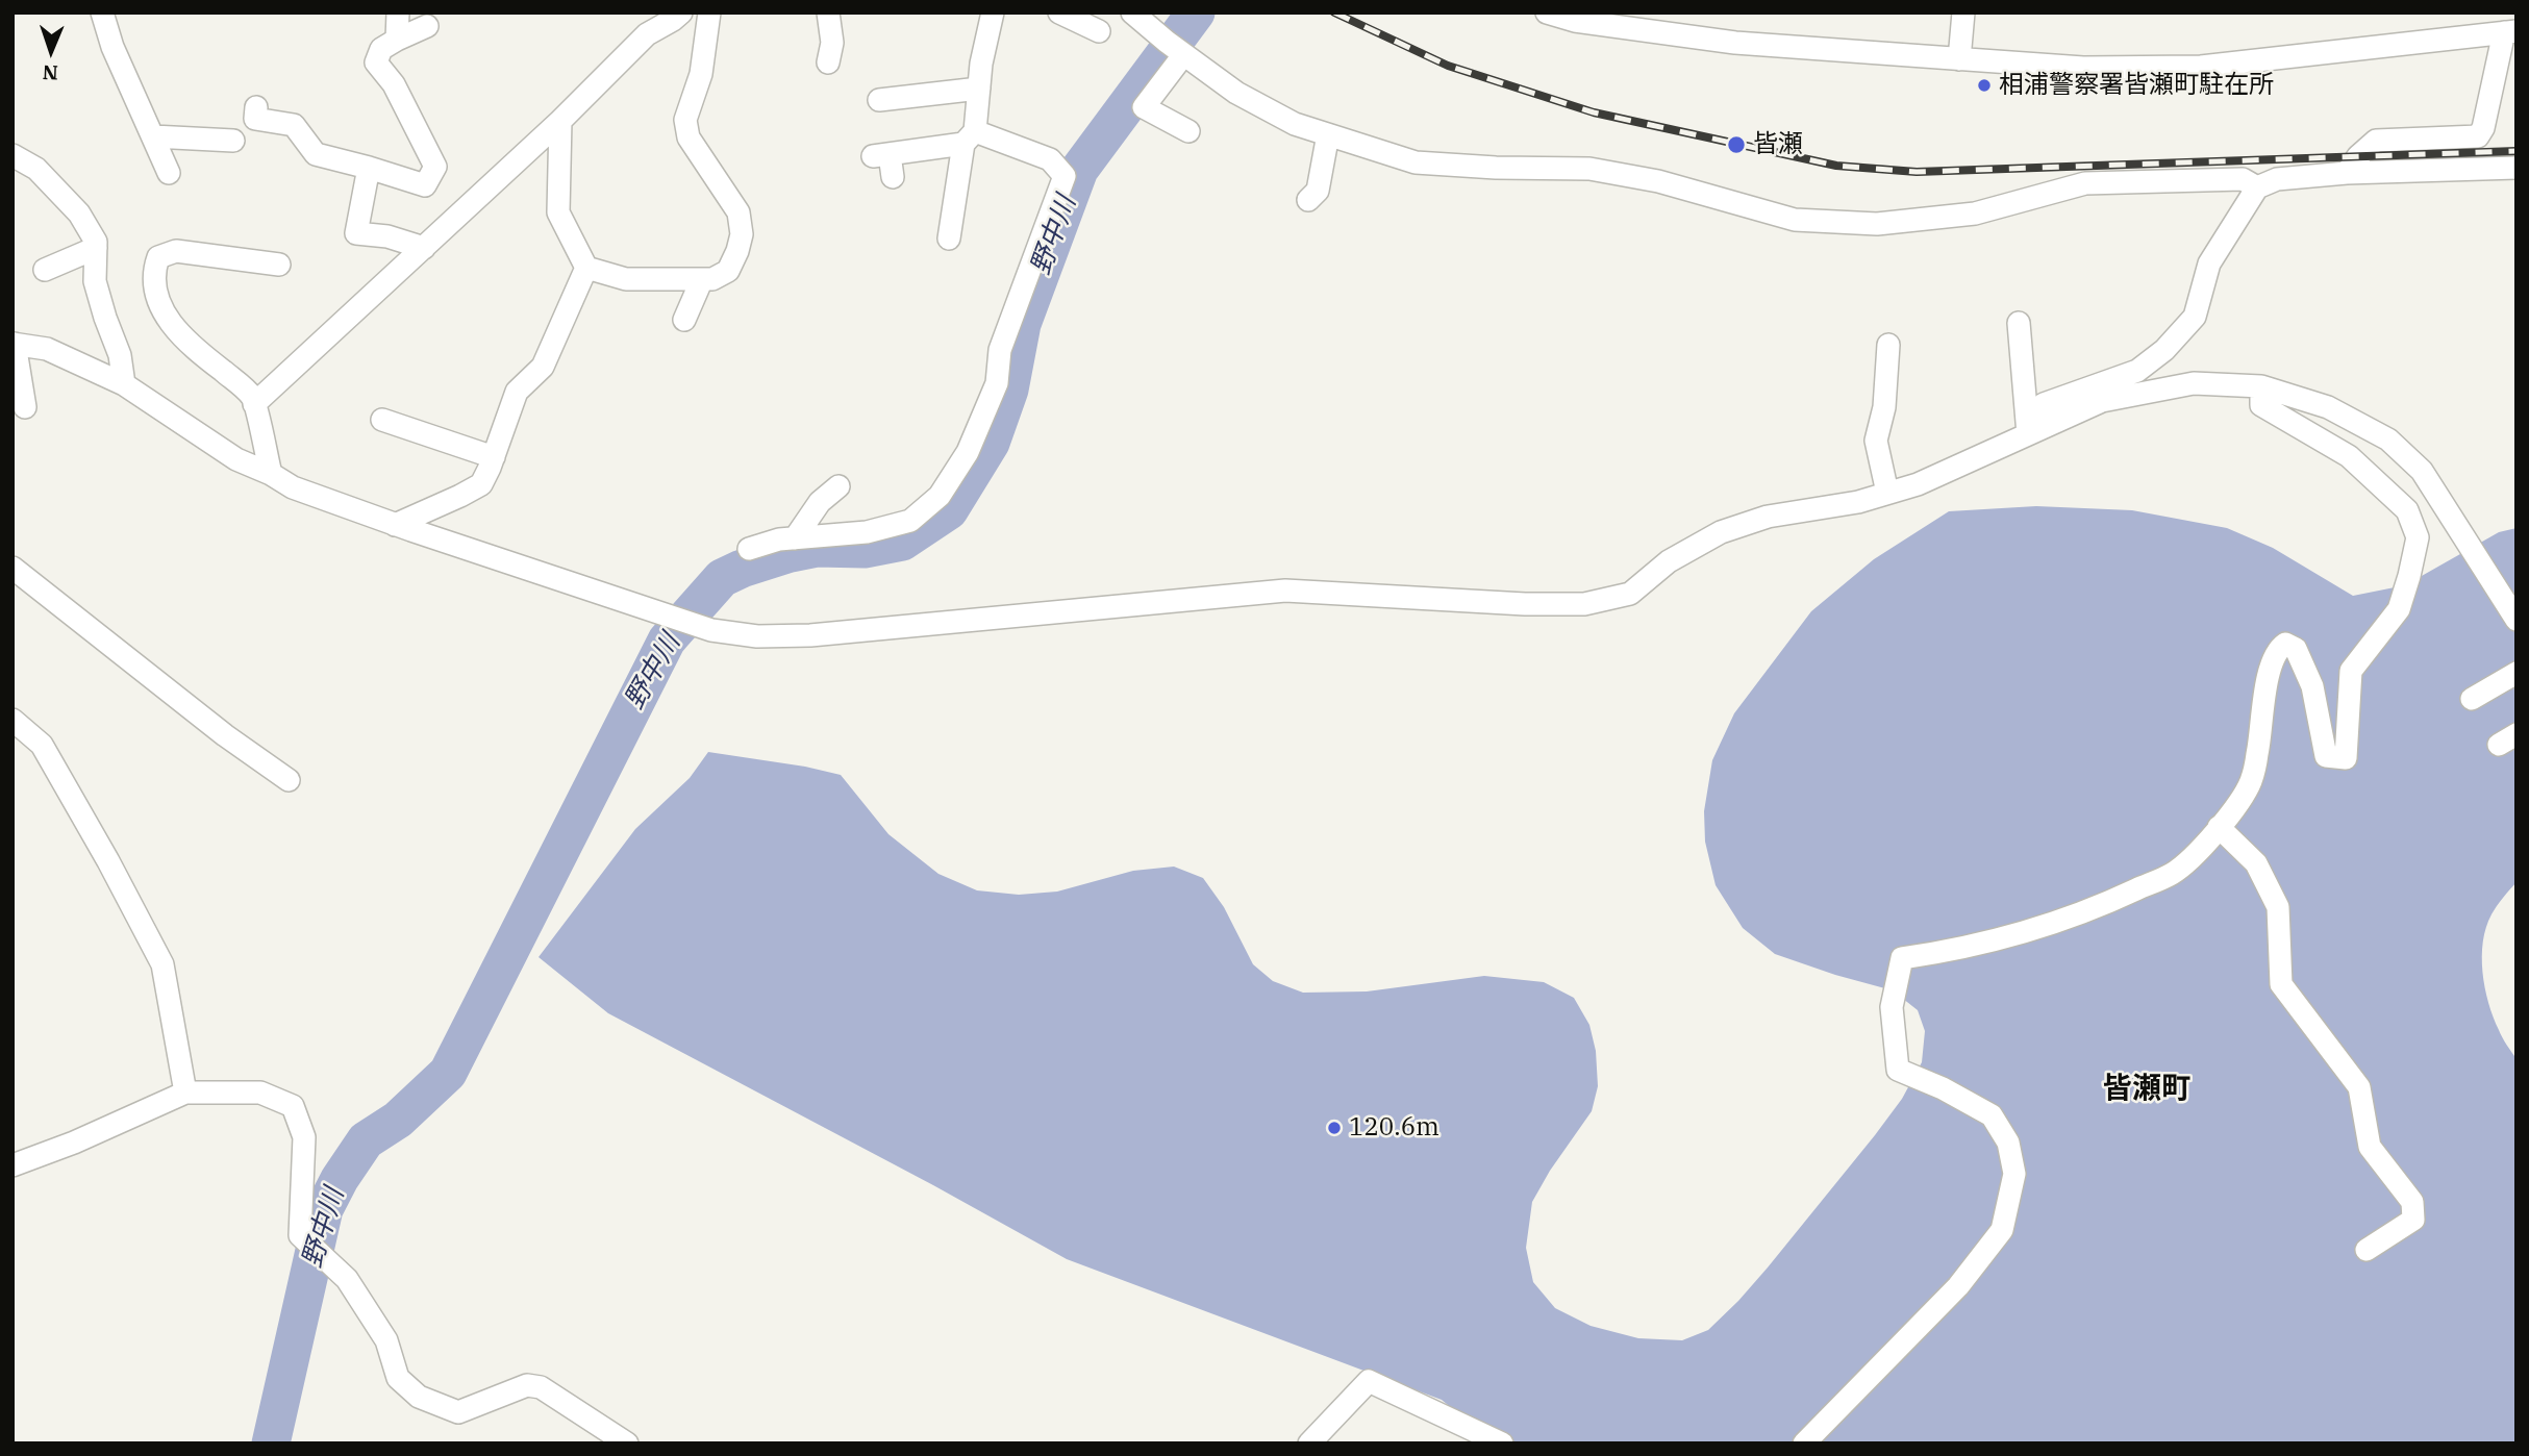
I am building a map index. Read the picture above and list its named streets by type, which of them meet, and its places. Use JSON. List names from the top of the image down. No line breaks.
{"districts":["皆瀬町"],"water":["野中川"],"places":["相浦警察署皆瀬町駐在所","皆瀬","120.6m"],"north":"bottom"}
